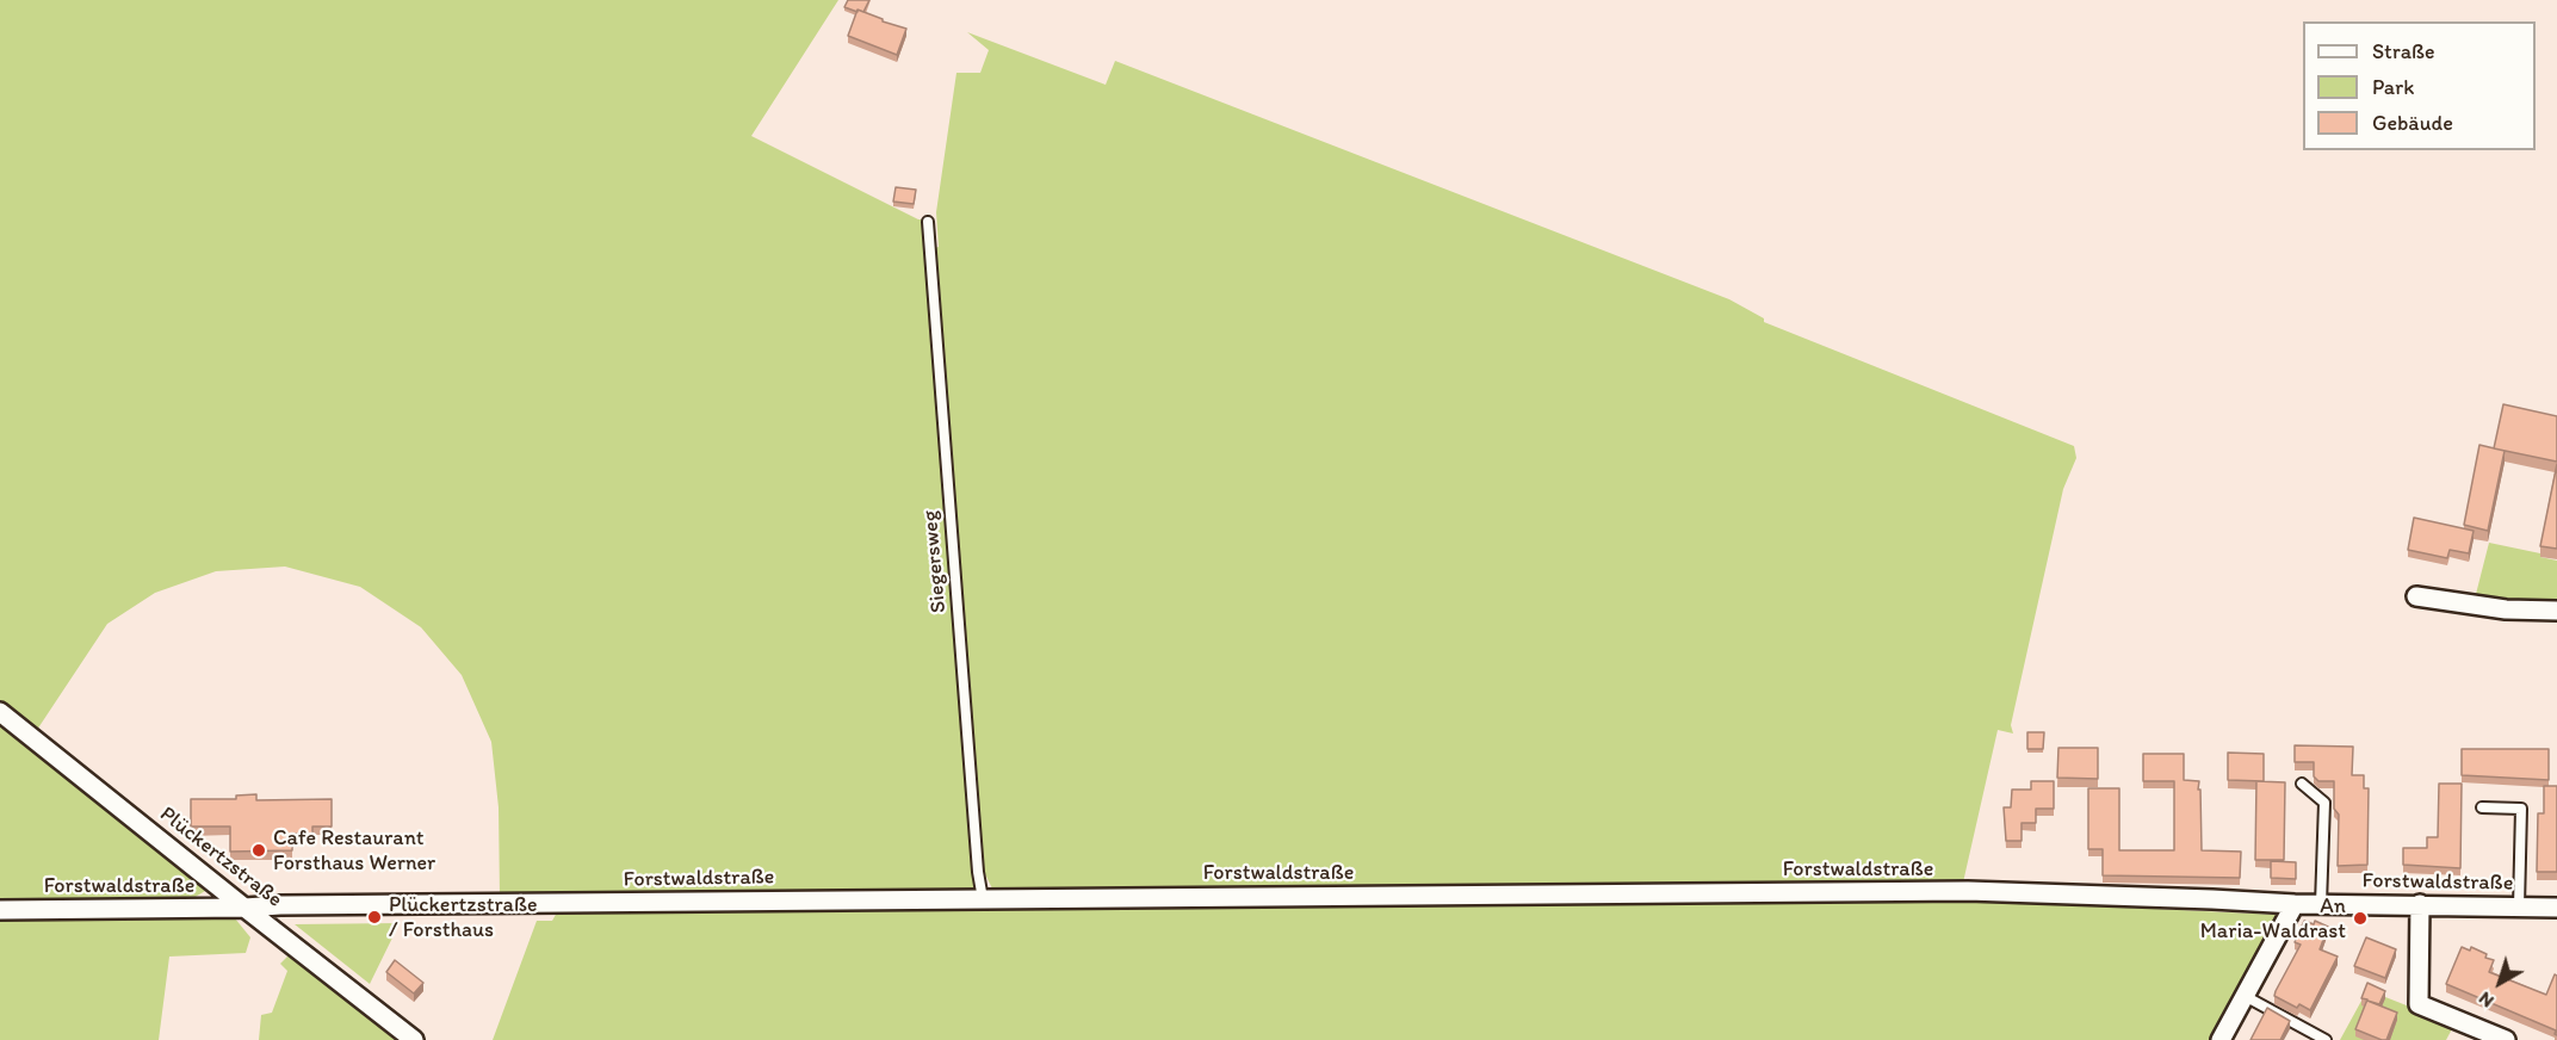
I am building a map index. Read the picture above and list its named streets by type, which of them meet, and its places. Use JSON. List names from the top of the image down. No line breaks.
{"streets":{"street":["Plückertzstraße","Forstwaldstraße"],"lane":["Siegersweg"]},"crossings":[["Siegersweg","Forstwaldstraße"],["Plückertzstraße","Forstwaldstraße"]],"places":["Cafe Restaurant Forsthaus Werner","Plückertzstraße / Forsthaus","An Maria-Waldrast"],"legend":["Straße","Park","Gebäude"],"north":"bottom left"}
